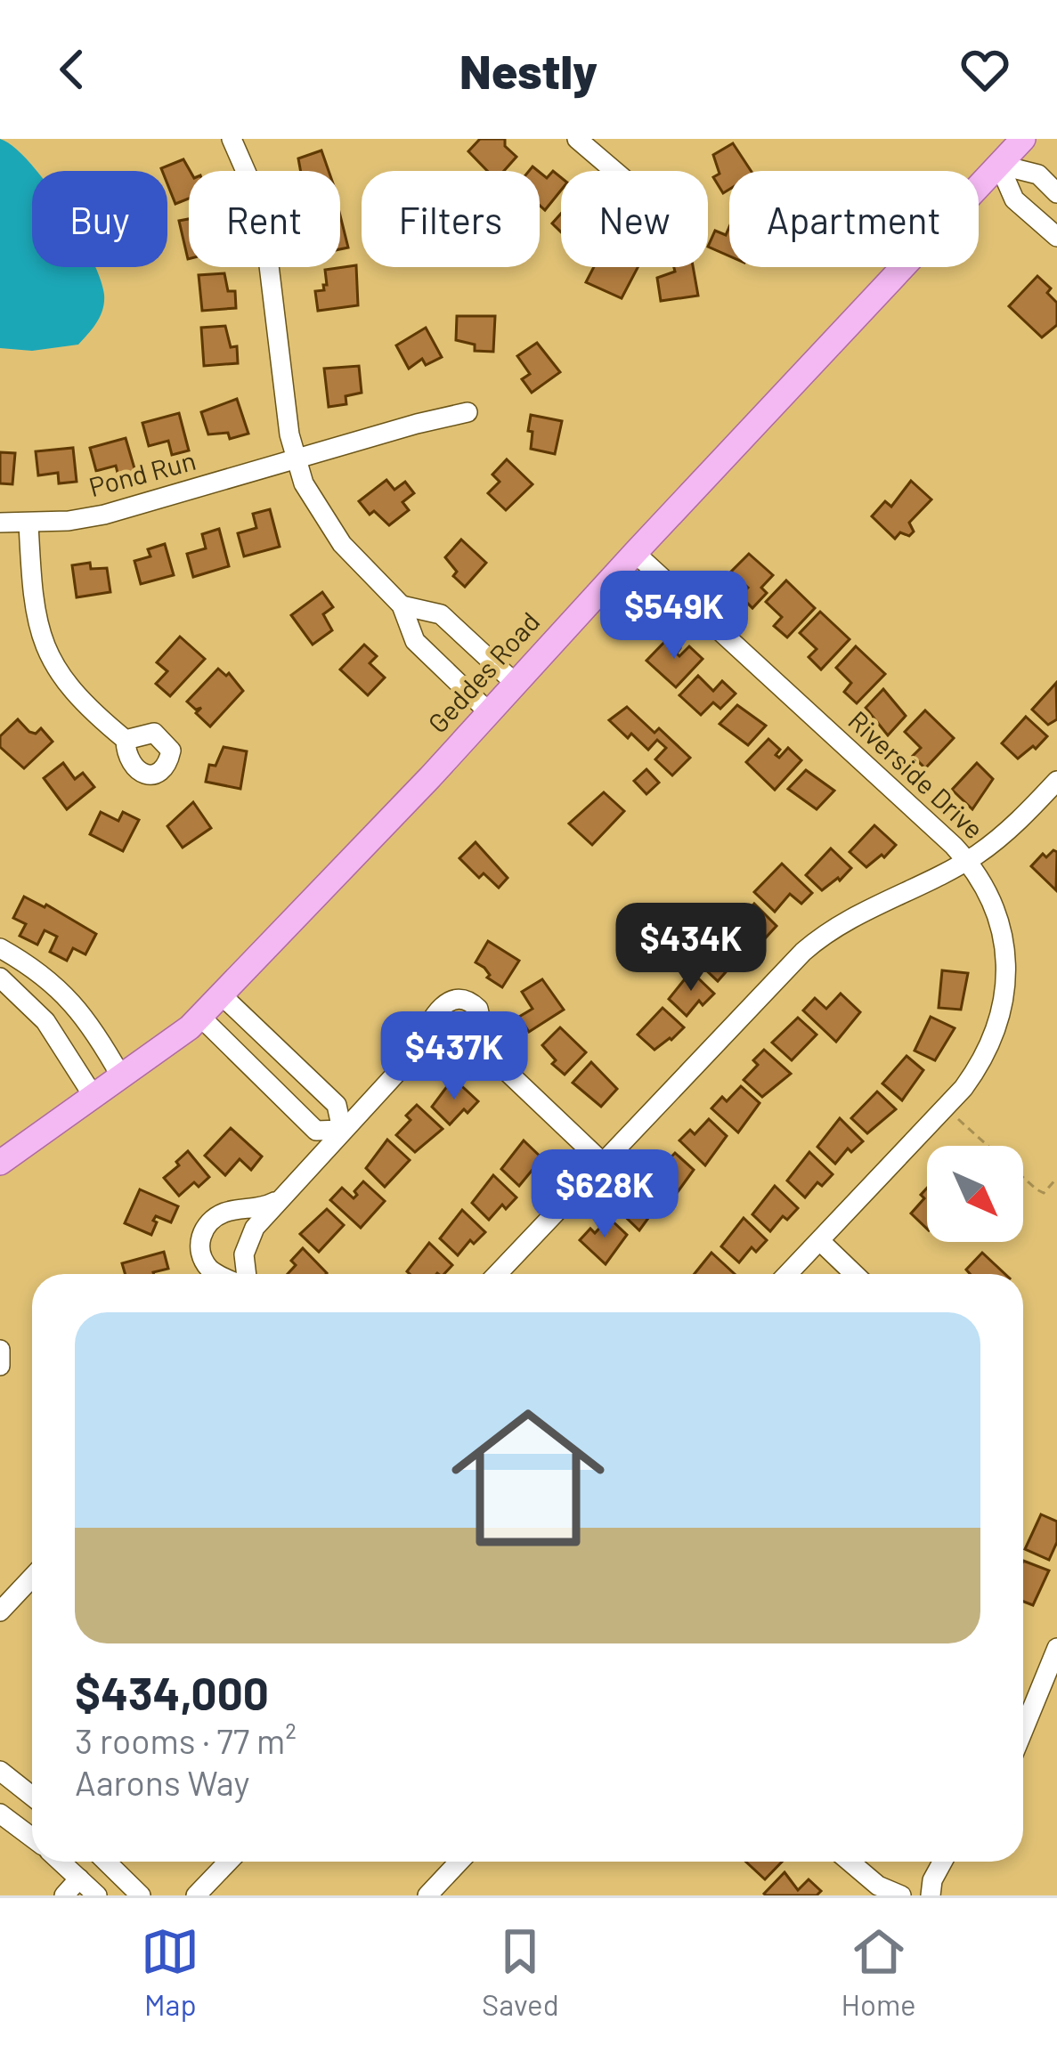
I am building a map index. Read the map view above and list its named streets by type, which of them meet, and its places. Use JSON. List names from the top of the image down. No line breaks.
{"streets":{"main road":["Geddes Road"],"street":["Pond Run","Riverside Drive"]},"crossings":[["Geddes Road","Riverside Drive"]],"north":"bottom right","page":{"header":"Nestly","chip":["Buy","Rent","Filters","New","Apartment"],"price":["$549K","$434K","$437K","$628K"],"list":[{"name":"$434,000","note":"3 rooms · 77 m² · Aarons Way"}],"tabs":["Map","Saved","Home"]}}
